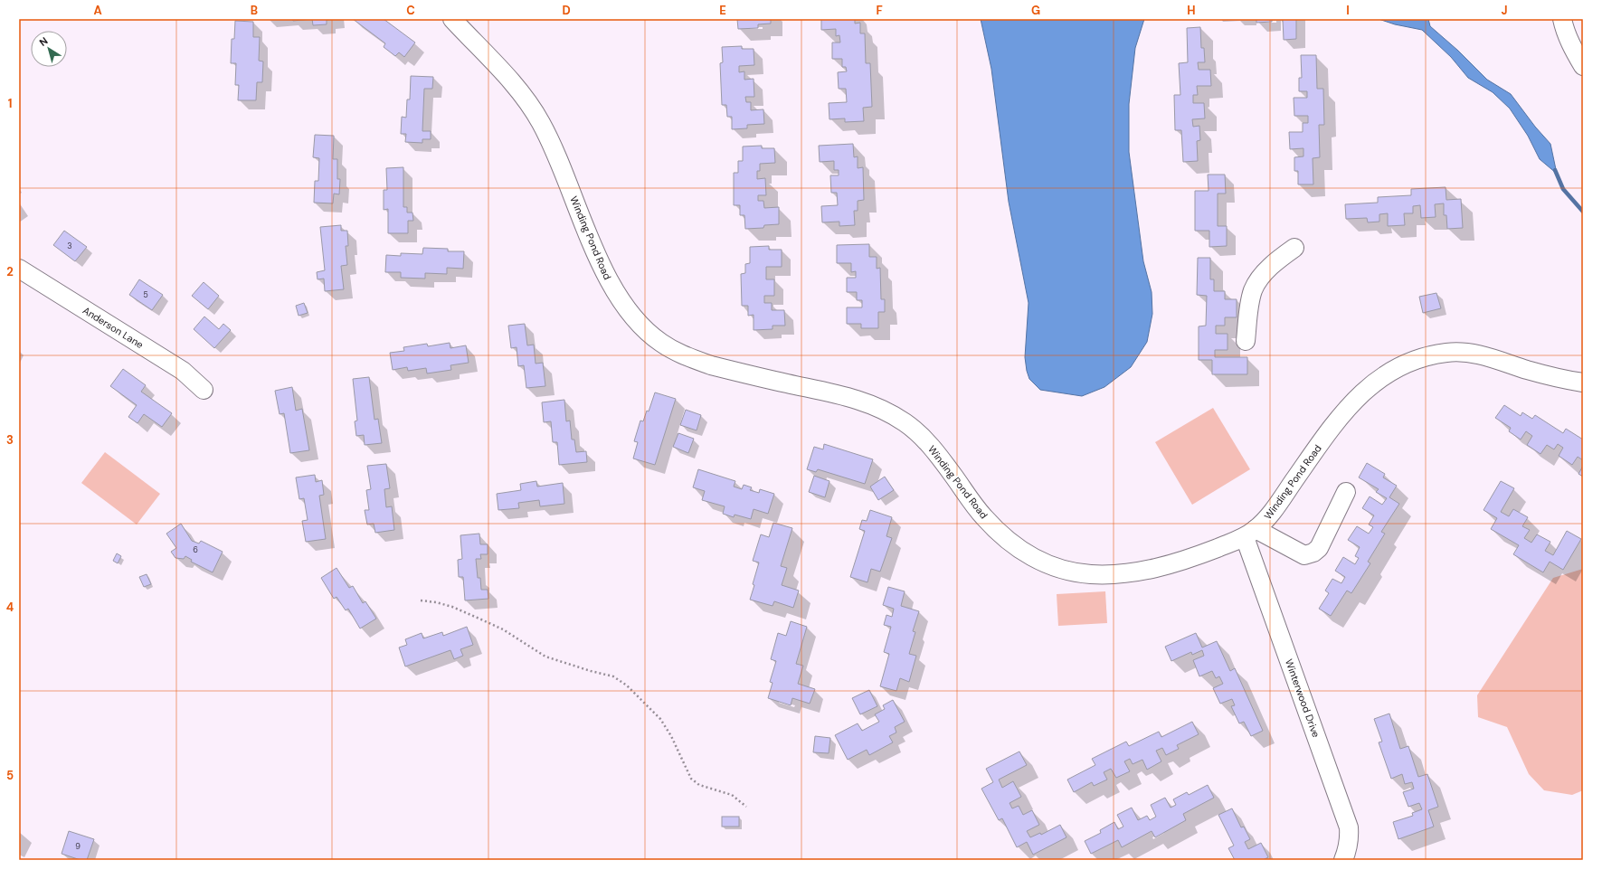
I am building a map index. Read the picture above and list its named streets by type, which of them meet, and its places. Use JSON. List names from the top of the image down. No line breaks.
{"streets":{"street":["Winding Pond Road","Anderson Lane","Winterwood Drive"]},"crossings":[["Winding Pond Road","Winterwood Drive"]],"house_numbers":["3","5","6","9"],"north":"top left","grid":{"columns":["A","B","C","D","E","F","G","H","I","J"],"rows":["1","2","3","4","5"]}}
